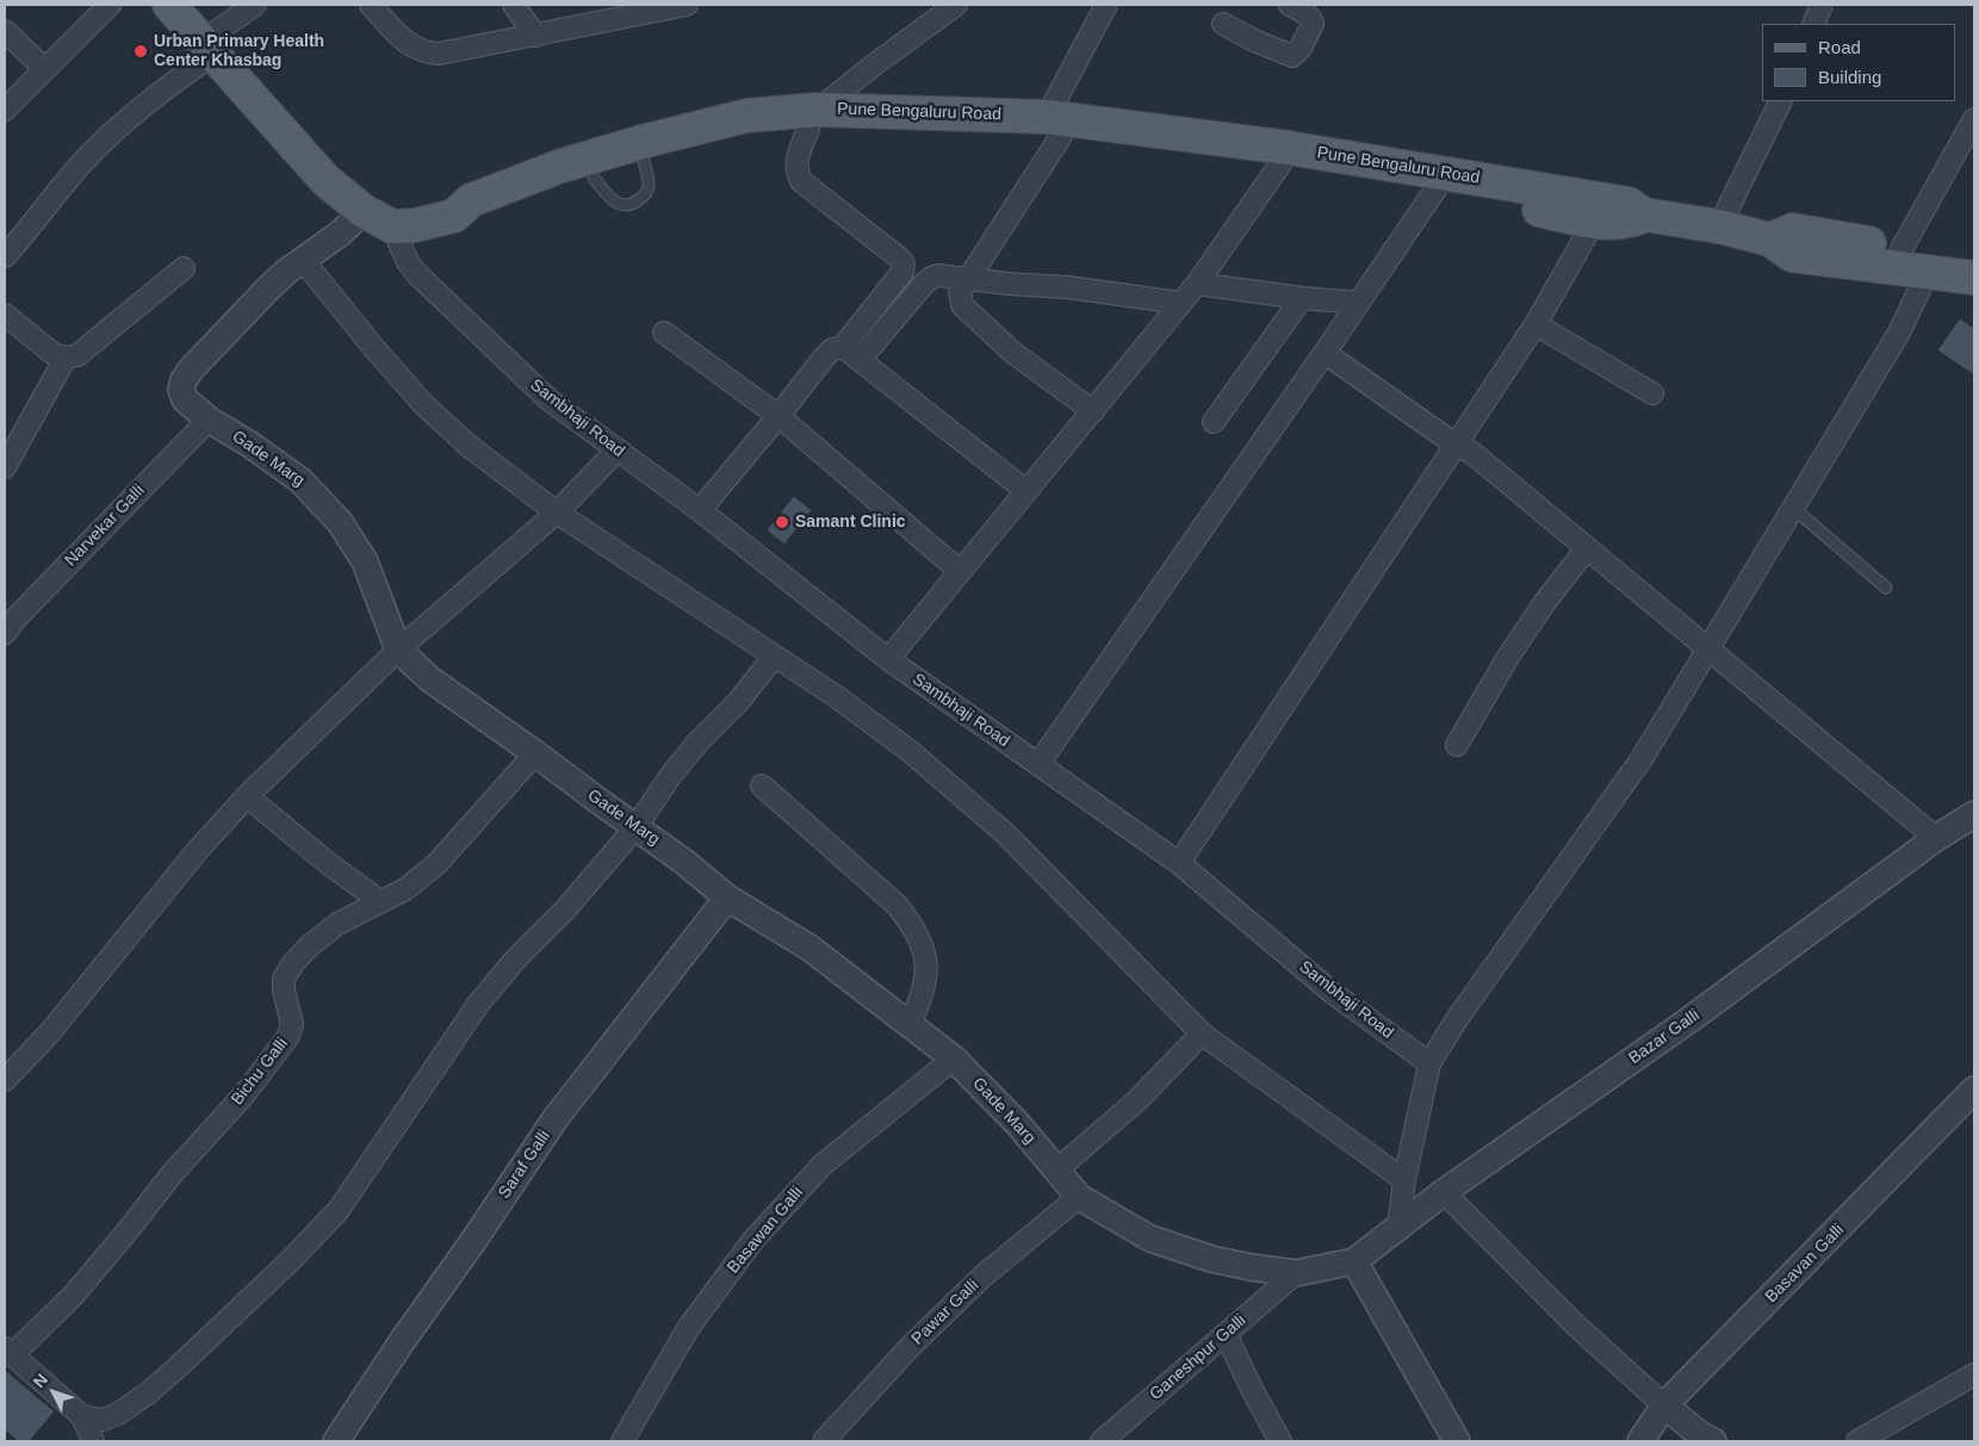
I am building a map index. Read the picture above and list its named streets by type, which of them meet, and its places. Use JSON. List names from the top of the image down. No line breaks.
{"streets":{"main road":["Pune Bengaluru Road"],"street":["Sambhaji Road","Gade Marg","Narvekar Galli","Bazar Galli","Bichu Galli","Saraf Galli","Basawan Galli","Basavan Galli","Pawar Galli","Ganeshpur Galli"]},"crossings":[["Pune Bengaluru Road","Sambhaji Road"],["Gade Marg","Narvekar Galli"],["Gade Marg","Bazar Galli"],["Gade Marg","Bichu Galli"],["Gade Marg","Saraf Galli"],["Gade Marg","Basawan Galli"],["Gade Marg","Pawar Galli"],["Gade Marg","Ganeshpur Galli"]],"places":["Urban Primary Health Center Khasbag","Samant Clinic"],"legend":["Road","Building"],"north":"top left"}
